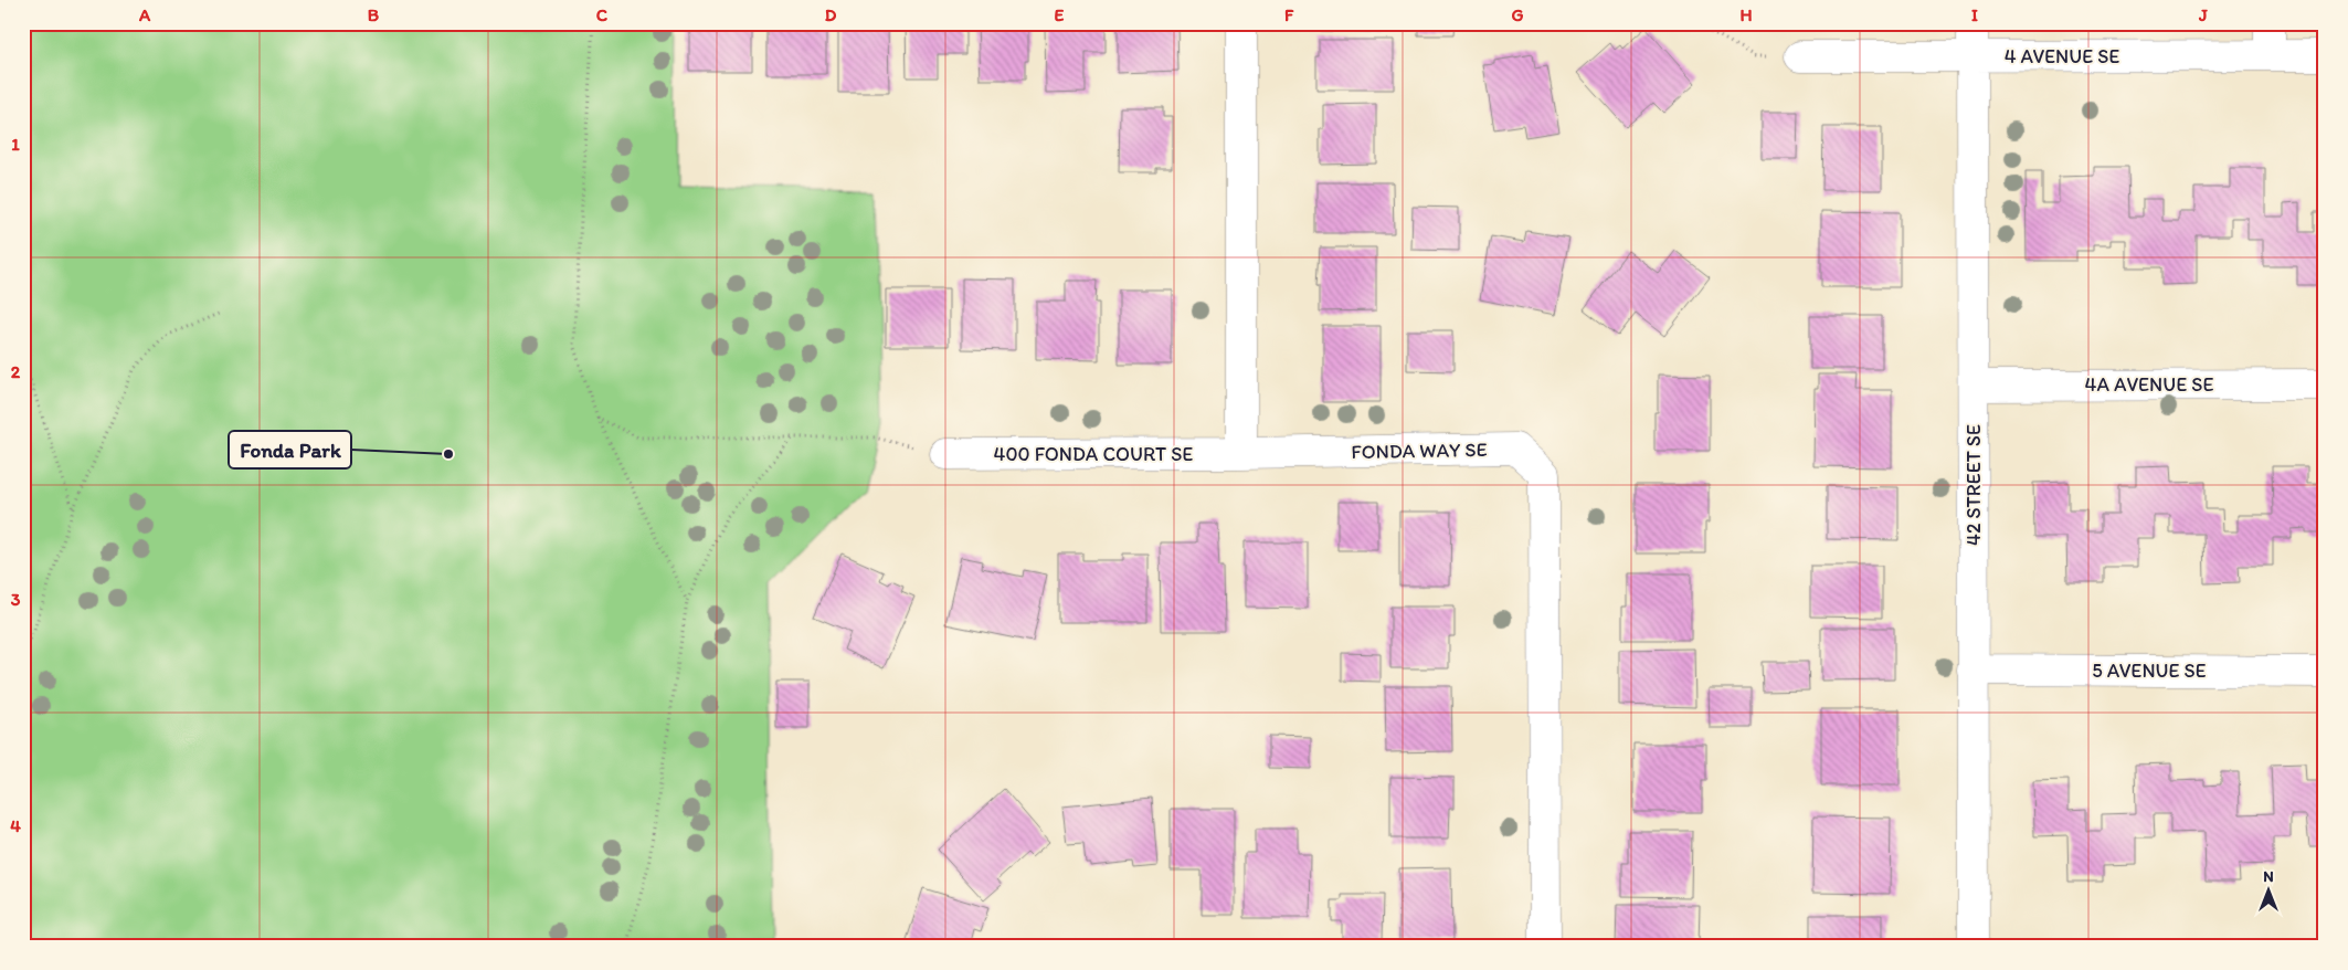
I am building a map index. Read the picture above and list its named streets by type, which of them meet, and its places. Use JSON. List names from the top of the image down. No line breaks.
{"streets":{"street":["4 AVENUE SE","4A AVENUE SE","FONDA WAY SE","400 FONDA COURT SE","42 STREET SE","5 AVENUE SE"]},"crossings":[["4 AVENUE SE","42 STREET SE"],["4A AVENUE SE","42 STREET SE"],["FONDA WAY SE","400 FONDA COURT SE"],["42 STREET SE","5 AVENUE SE"]],"places":["Fonda Park"],"north":"top","grid":{"columns":["A","B","C","D","E","F","G","H","I","J"],"rows":["1","2","3","4"]}}
